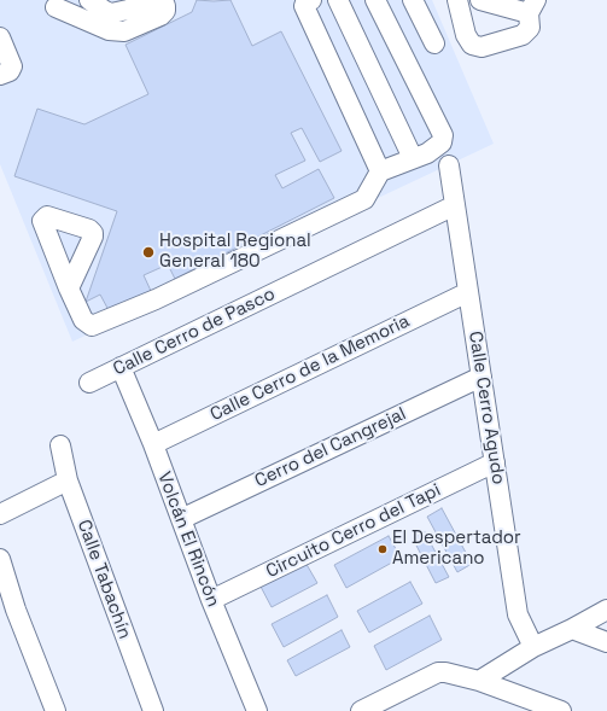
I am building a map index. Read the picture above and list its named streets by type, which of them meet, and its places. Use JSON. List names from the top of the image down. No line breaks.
{"streets":{"street":["Calle Cerro de Pasco","Calle Cerro de la Memoria","Calle Cerro Agudo","Cerro del Cangrejal","Circuito Cerro del Tapi","Volcán El Rincón","Calle Tabachín"]},"crossings":[["Calle Cerro de Pasco","Calle Cerro Agudo"],["Calle Cerro de Pasco","Volcán El Rincón"],["Calle Cerro de la Memoria","Calle Cerro Agudo"],["Calle Cerro de la Memoria","Volcán El Rincón"],["Calle Cerro Agudo","Cerro del Cangrejal"],["Calle Cerro Agudo","Circuito Cerro del Tapi"],["Cerro del Cangrejal","Volcán El Rincón"],["Circuito Cerro del Tapi","Volcán El Rincón"]],"places":["Hospital Regional General 180","El Despertador Americano"]}
